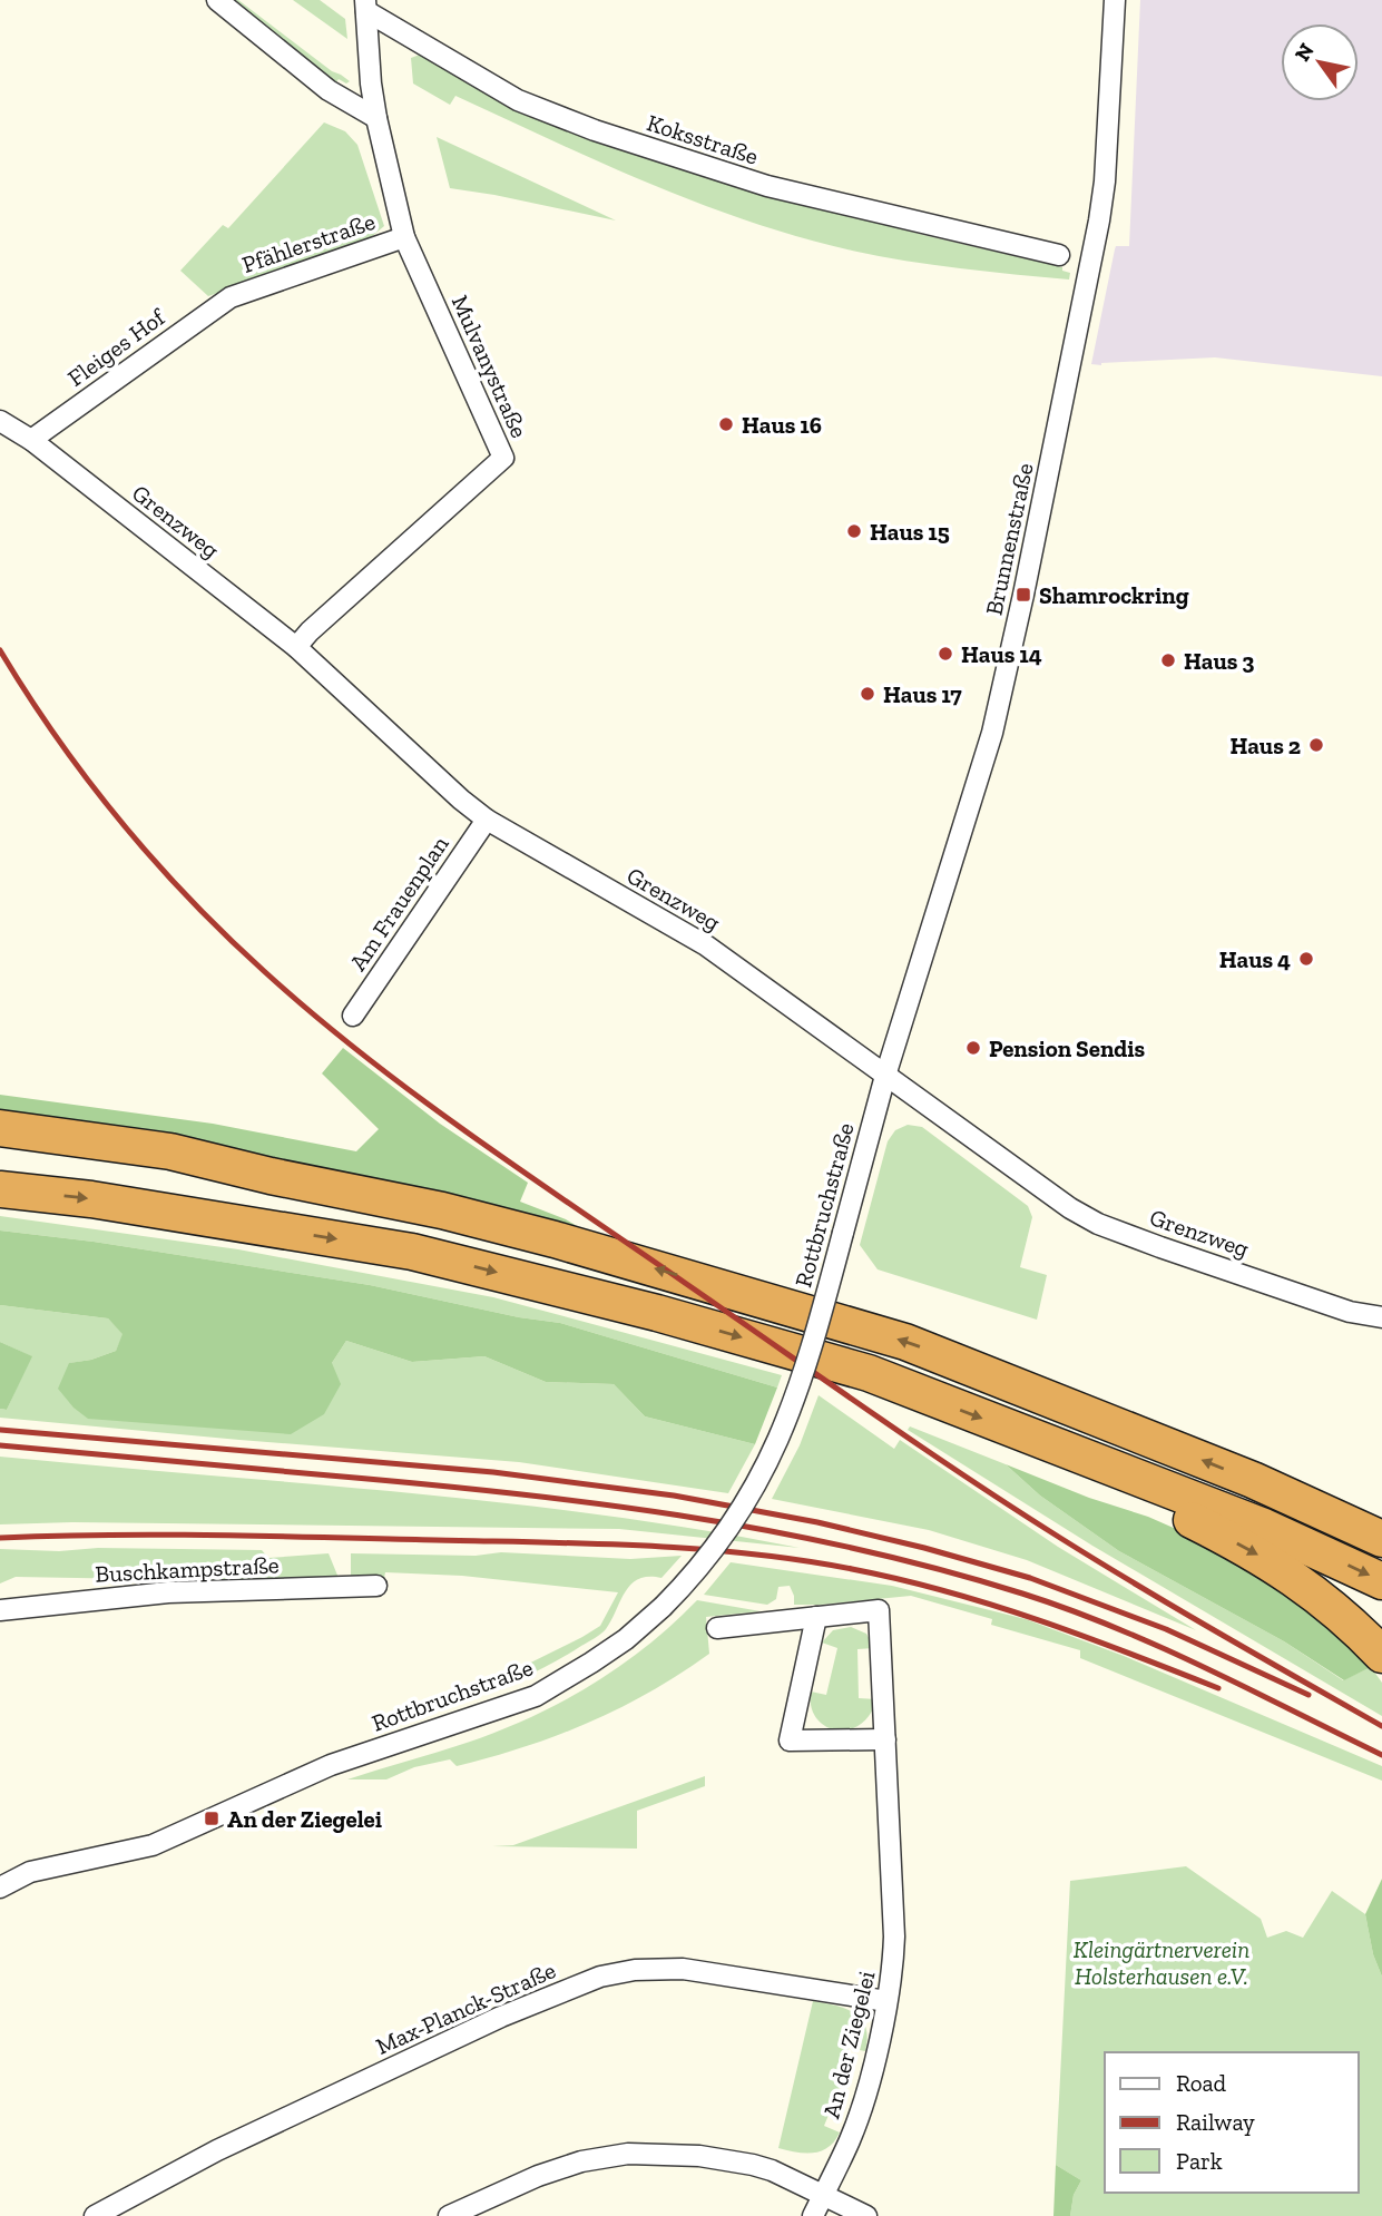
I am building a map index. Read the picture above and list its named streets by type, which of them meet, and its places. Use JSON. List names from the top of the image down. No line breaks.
{"streets":{"street":["Koksstraße","Pfählerstraße","Fleiges Hof","Mulvanystraße","Grenzweg","Brunnenstraße","Am Frauenplan","Rottbruchstraße","Buschkampstraße","Max-Planck-Straße","An der Ziegelei"]},"crossings":[["Koksstraße","Mulvanystraße"],["Pfählerstraße","Fleiges Hof"],["Pfählerstraße","Mulvanystraße"],["Fleiges Hof","Grenzweg"],["Mulvanystraße","Grenzweg"],["Grenzweg","Brunnenstraße"],["Grenzweg","Am Frauenplan"],["Grenzweg","Rottbruchstraße"],["Brunnenstraße","Rottbruchstraße"],["Max-Planck-Straße","An der Ziegelei"]],"parks":["Kleingärtnerverein Holsterhausen e.V."],"places":{"other":["Haus 16","Haus 15","Haus 14","Haus 3","Haus 17","Haus 2","Haus 4","Pension Sendis"],"transit":["Shamrockring","An der Ziegelei"]},"legend":["Road","Railway","Park"],"north":"top left"}
